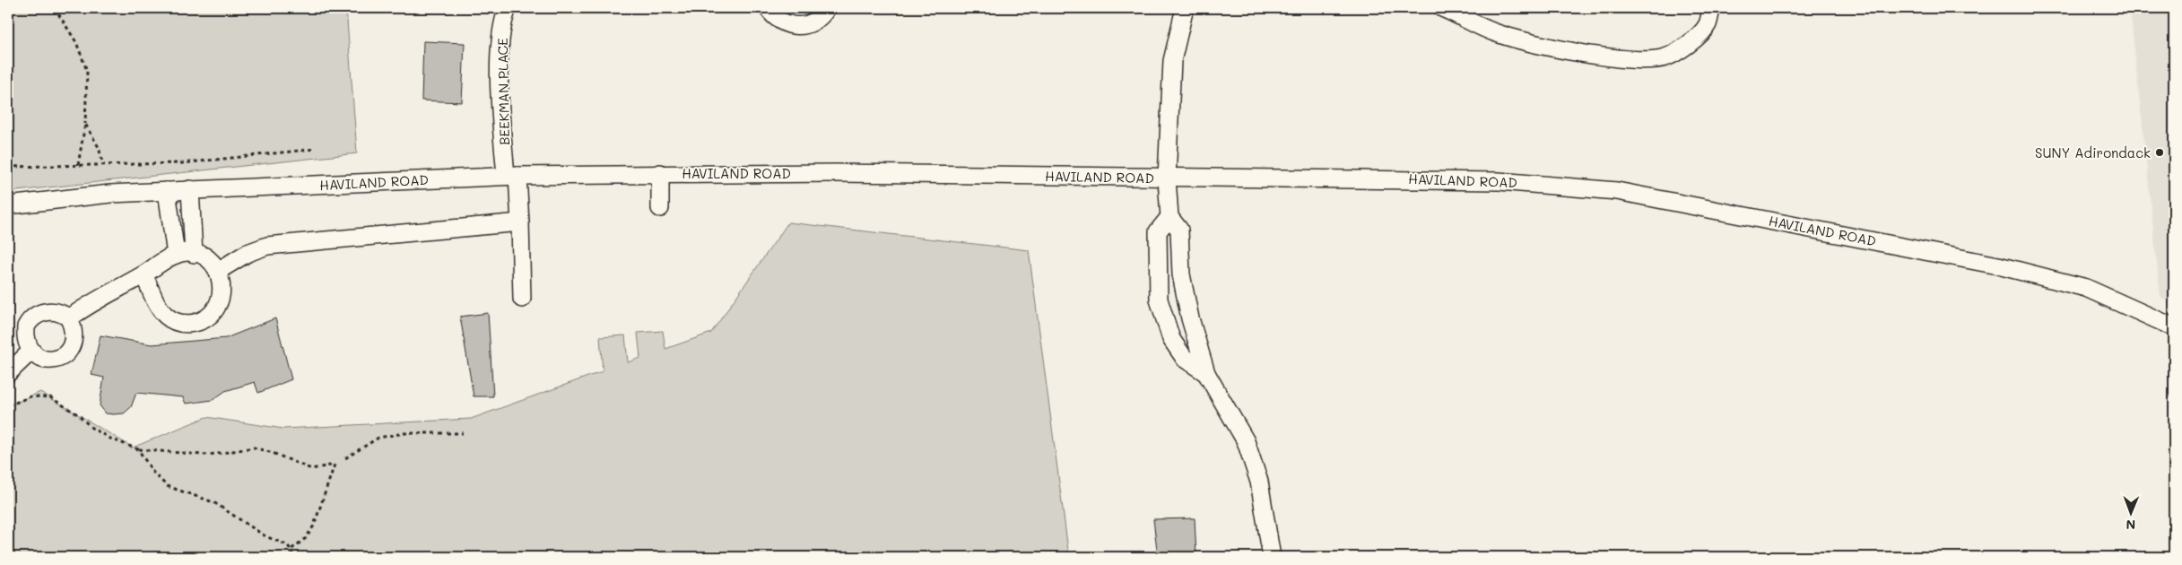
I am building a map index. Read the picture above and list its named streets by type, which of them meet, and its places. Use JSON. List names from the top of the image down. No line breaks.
{"streets":{"street":["BEEKMAN PLACE","HAVILAND ROAD"]},"crossings":[["BEEKMAN PLACE","HAVILAND ROAD"]],"places":["SUNY Adirondack"],"north":"bottom"}
